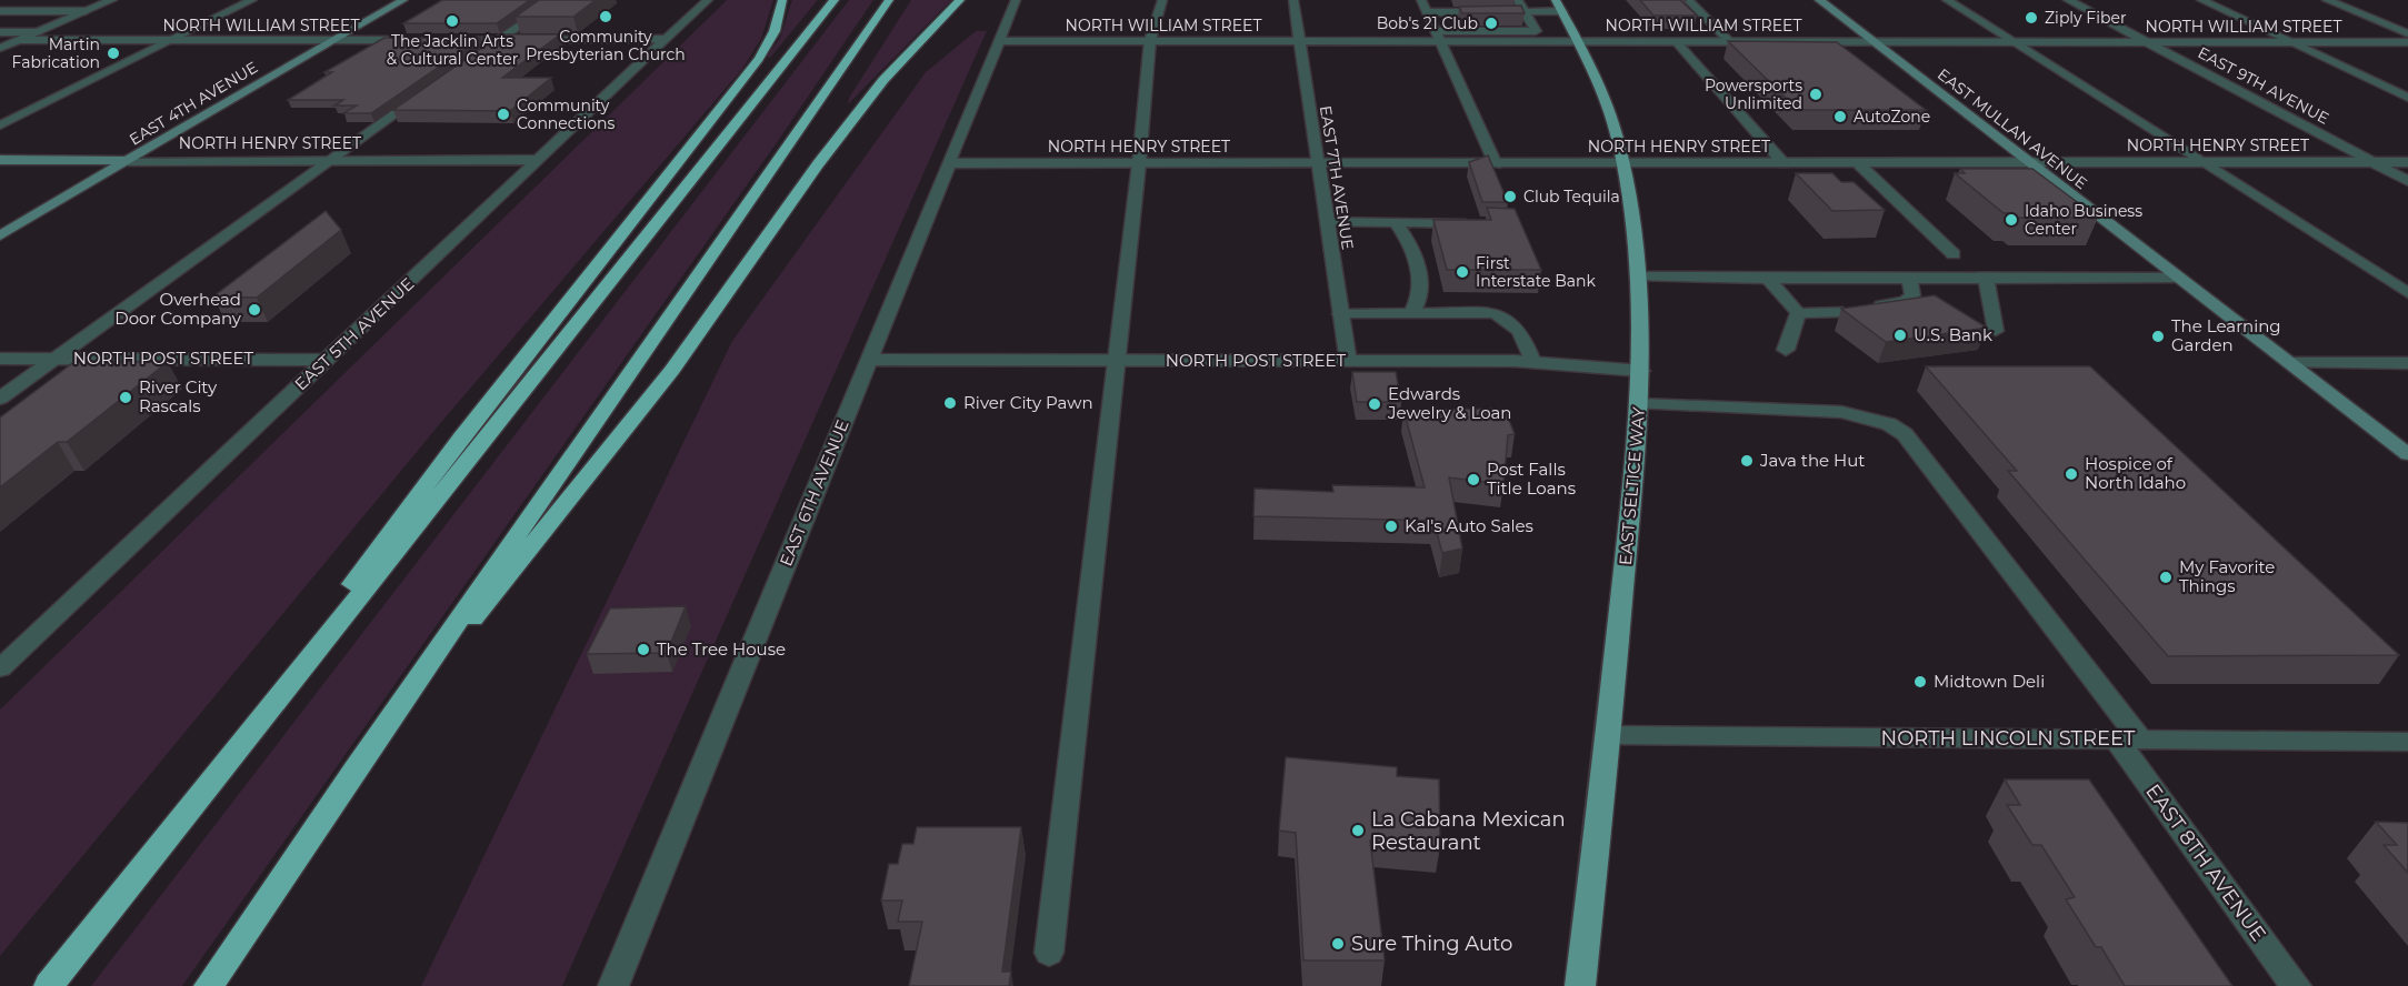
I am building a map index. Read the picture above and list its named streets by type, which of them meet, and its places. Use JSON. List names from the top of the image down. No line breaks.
{"streets":{"main road":["EAST SELTICE WAY"],"street":["NORTH WILLIAM STREET","EAST 9TH AVENUE","EAST 4TH AVENUE","EAST MULLAN AVENUE","NORTH HENRY STREET","EAST 7TH AVENUE","EAST 5TH AVENUE","NORTH POST STREET","EAST 6TH AVENUE","NORTH LINCOLN STREET","EAST 8TH AVENUE"]},"crossings":[["NORTH WILLIAM STREET","EAST 9TH AVENUE"],["NORTH WILLIAM STREET","EAST 4TH AVENUE"],["NORTH WILLIAM STREET","EAST MULLAN AVENUE"],["NORTH WILLIAM STREET","EAST 7TH AVENUE"],["NORTH WILLIAM STREET","EAST SELTICE WAY"],["NORTH WILLIAM STREET","EAST 6TH AVENUE"],["EAST 9TH AVENUE","NORTH HENRY STREET"],["EAST 4TH AVENUE","NORTH HENRY STREET"],["EAST MULLAN AVENUE","NORTH HENRY STREET"],["NORTH HENRY STREET","EAST 7TH AVENUE"],["NORTH HENRY STREET","EAST 5TH AVENUE"],["NORTH HENRY STREET","EAST SELTICE WAY"],["NORTH HENRY STREET","EAST 6TH AVENUE"],["EAST 7TH AVENUE","NORTH POST STREET"],["EAST 5TH AVENUE","NORTH POST STREET"],["NORTH POST STREET","EAST SELTICE WAY"],["NORTH POST STREET","EAST 6TH AVENUE"],["EAST SELTICE WAY","NORTH LINCOLN STREET"],["EAST SELTICE WAY","EAST 8TH AVENUE"],["NORTH LINCOLN STREET","EAST 8TH AVENUE"]],"places":["Community Presbyterian Church","Ziply Fiber","The Jacklin Arts & Cultural Center","Bob's 21 Club","Martin Fabrication","Powersports Unlimited","Community Connections","AutoZone","Club Tequila","Idaho Business Center","First Interstate Bank","Overhead Door Company","U.S. Bank","The Learning Garden","River City Rascals","River City Pawn","Edwards Jewelry & Loan","Java the Hut","Hospice of North Idaho","Post Falls Title Loans","Kal's Auto Sales","My Favorite Things","The Tree House","Midtown Deli","La Cabana Mexican Restaurant","Sure Thing Auto"]}
